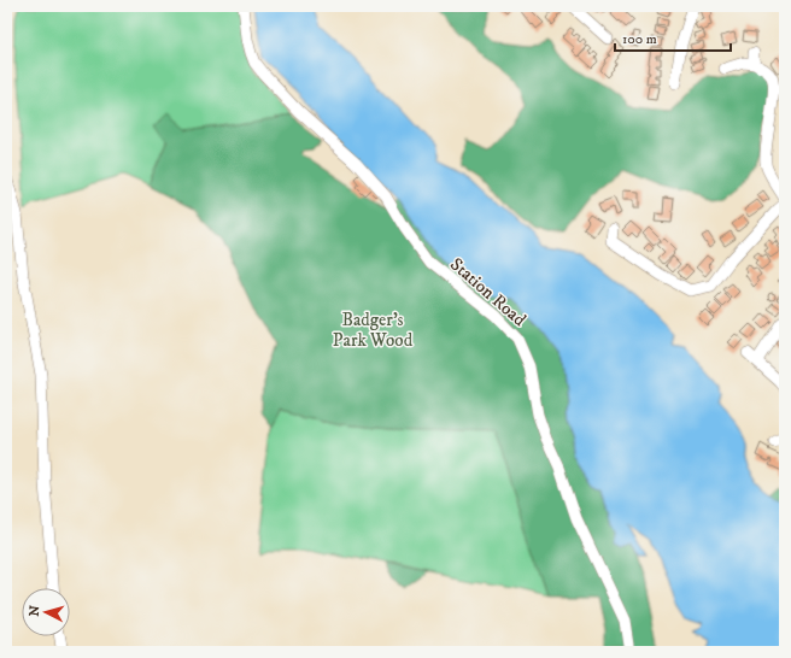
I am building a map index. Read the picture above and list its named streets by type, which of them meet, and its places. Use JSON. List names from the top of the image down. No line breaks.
{"streets":{"street":["Station Road"]},"parks":["Badger's Park Wood"],"scale_bar":"100 m","north":"left"}
